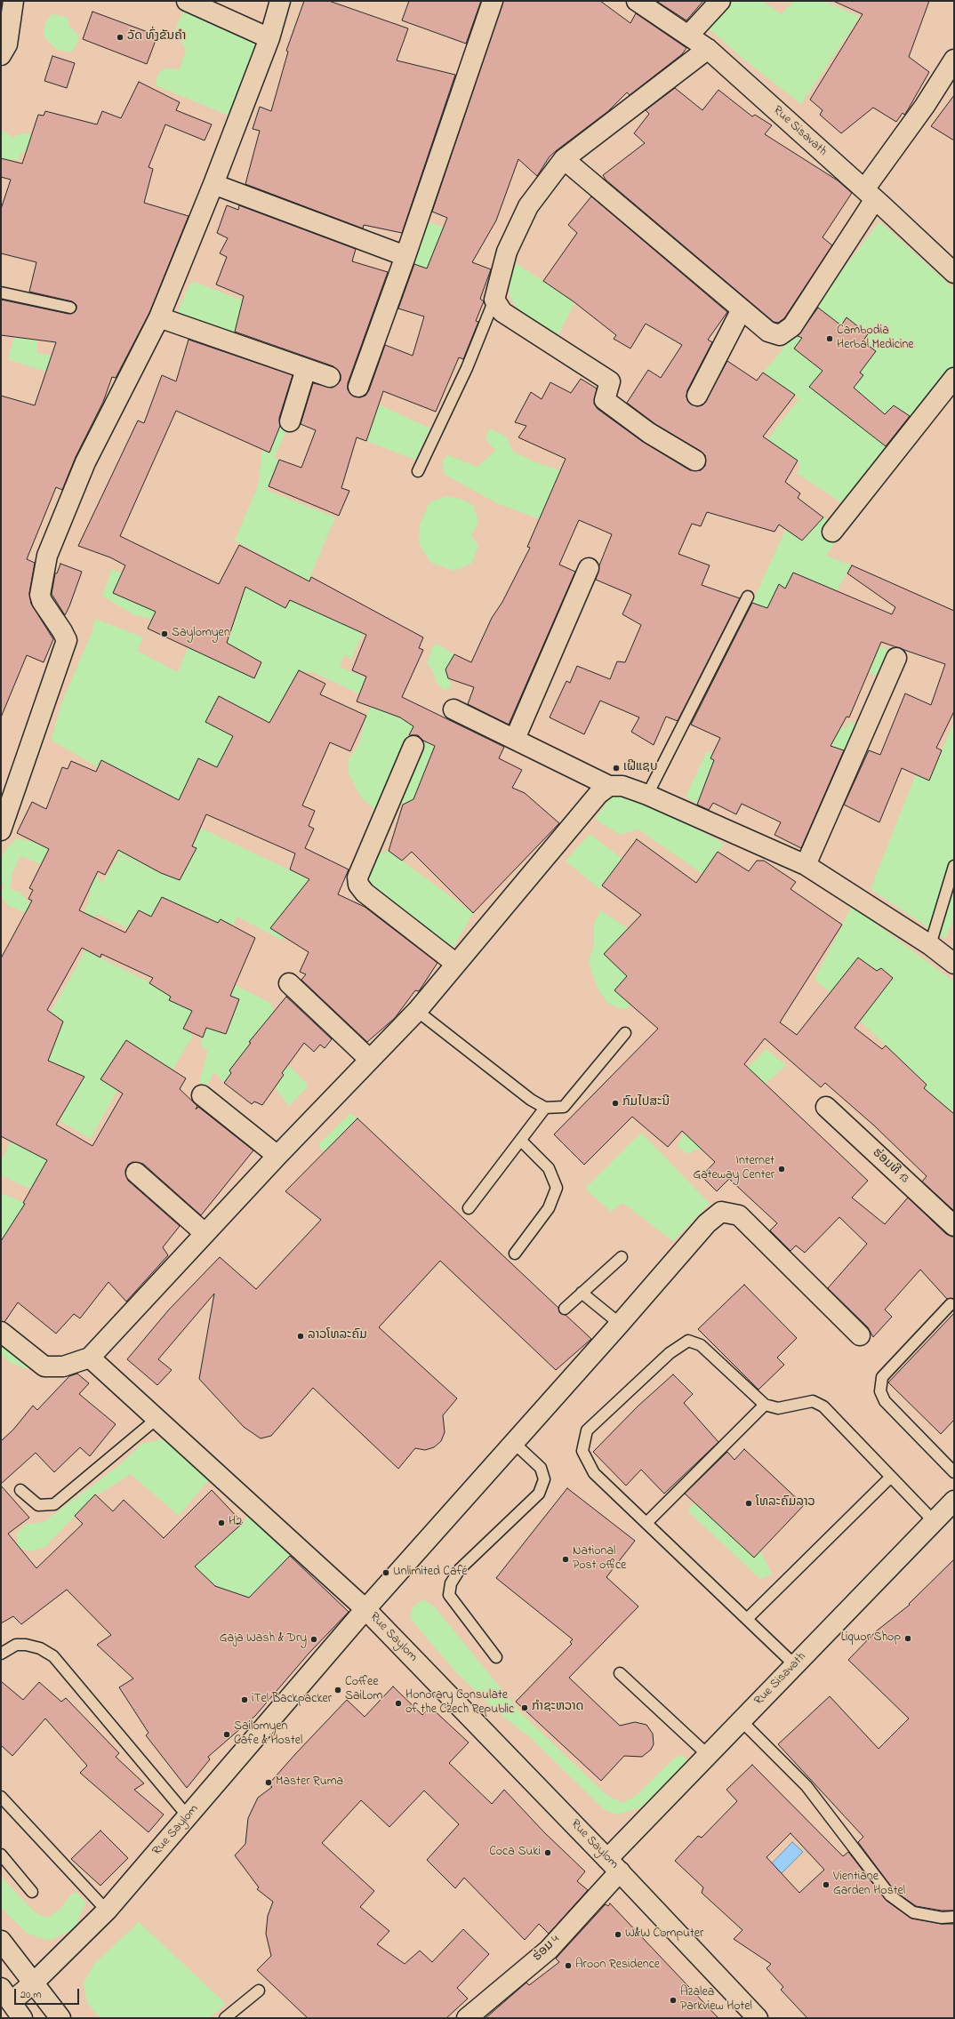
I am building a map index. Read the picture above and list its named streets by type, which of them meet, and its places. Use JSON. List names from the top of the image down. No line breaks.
{"streets":{"street":["Rue Sisavath","ຮ່ອມທີ 13","Rue Saylom","ຮ່ອມ 4"]},"crossings":[["Rue Sisavath","Rue Saylom"],["Rue Sisavath","ຮ່ອມ 4"],["Rue Saylom","ຮ່ອມ 4"]],"places":["ວັດ ທົ່ງຂັນຄຳ","Cambodia Herbal Medicine","Saylomyen","ເຝີແຊບ","ກົມໄປສະນີ","Internet Gateway Center","ລາວໂທລະຄົມ","ໂທລະຄົມລາວ","H2","National Post office","Unlimited Café","Liquor Shop","Gaja Wash & Dry","Coffee SaiLom","iTel Backpacker","Honorary Consulate of the Czech Republic","ກໍາຊະຫວາດ","Sailomyen Cafe & Hostel","Master Ruma","Coca Suki","Vientiane Garden Hostel","W&W Computer","Aroon Residence","Azalea Parkview Hotel"],"scale_bar":"20 m"}
